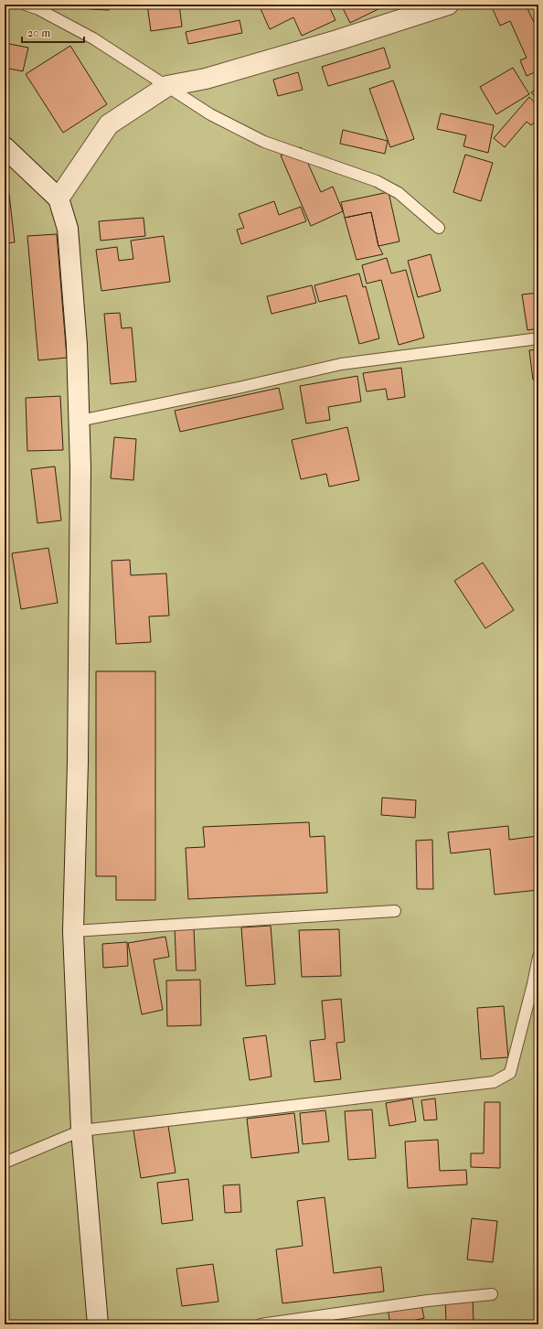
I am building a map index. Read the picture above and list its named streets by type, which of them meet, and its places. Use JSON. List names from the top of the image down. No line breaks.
{"scale_bar":"20 m"}
